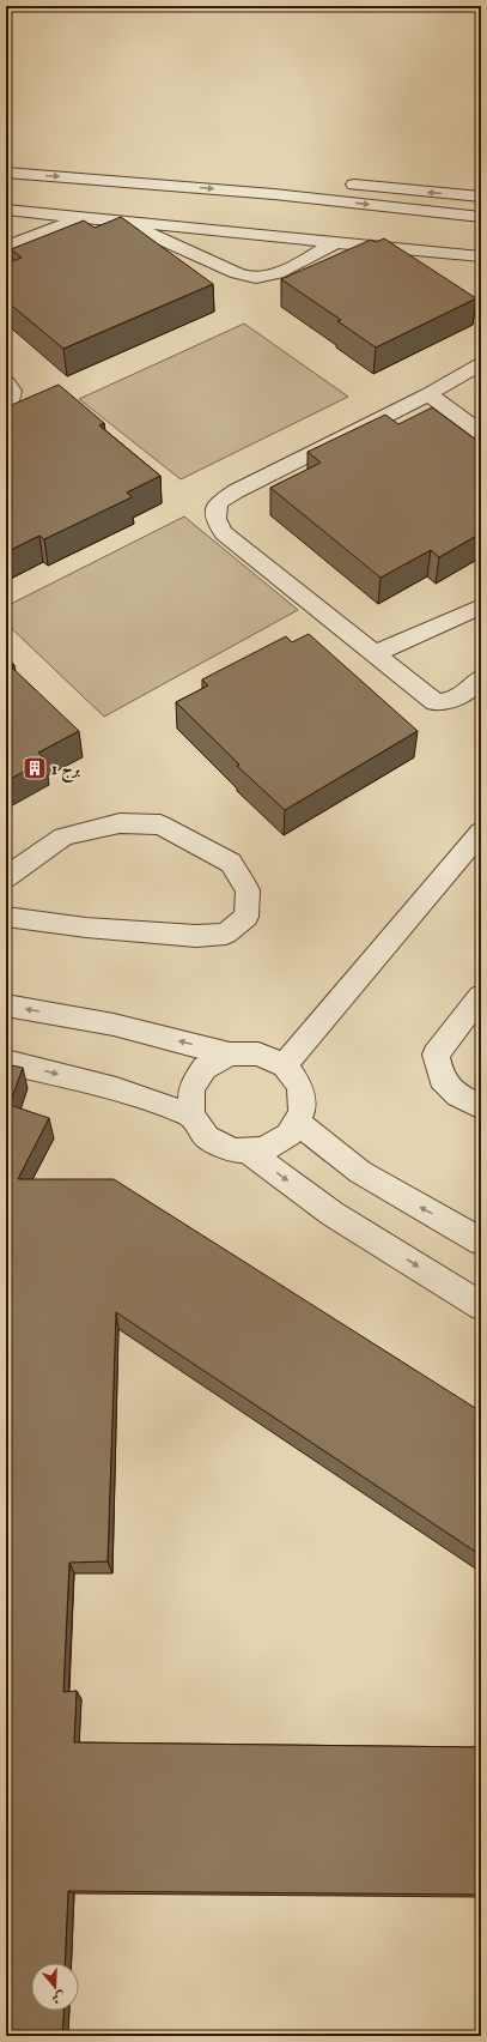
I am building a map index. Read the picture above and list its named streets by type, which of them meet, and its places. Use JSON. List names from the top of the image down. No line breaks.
{"places":{"building":["برج 1"]},"north":"bottom"}
